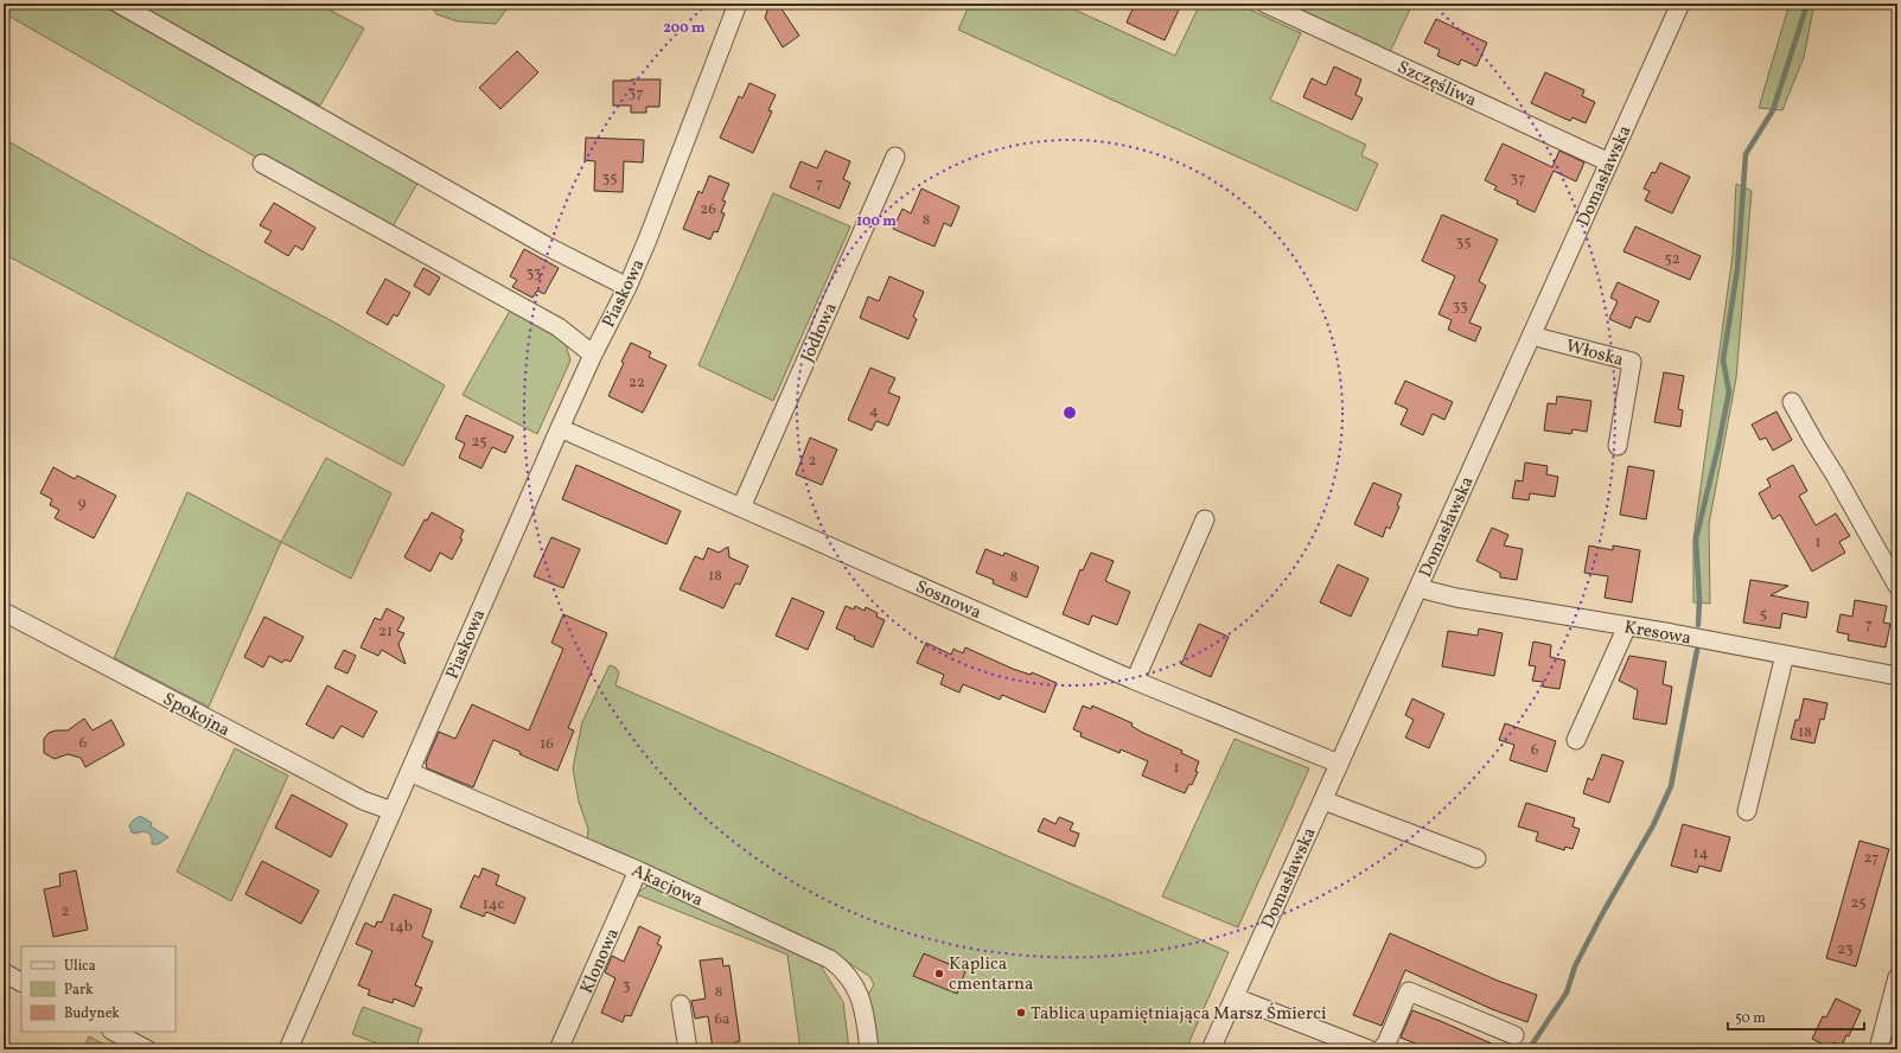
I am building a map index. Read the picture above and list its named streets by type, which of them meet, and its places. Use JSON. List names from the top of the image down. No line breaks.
{"streets":{"street":["Szczęśliwa","Domasławska","Piaskowa","Jodłowa","Włoska","Sosnowa","Kresowa","Spokojna","Akacjowa","Klonowa"]},"crossings":[["Szczęśliwa","Domasławska"],["Domasławska","Włoska"],["Domasławska","Sosnowa"],["Domasławska","Kresowa"],["Piaskowa","Sosnowa"],["Piaskowa","Spokojna"],["Piaskowa","Akacjowa"],["Jodłowa","Sosnowa"],["Akacjowa","Klonowa"]],"places":["Kaplica cmentarna","Tablica upamiętniająca Marsz Śmierci"],"house_numbers":["37","35","37","7","26","8","35","52","33","33","22","4","25","2","9","1","18","8","5","7","21","18","6","16","6","1","14","27","25","14c","2","14b","23","3","8","6a"],"legend":["Ulica","Park","Budynek"],"scale_bar":"50 m","rings":["200 m","100 m"]}
